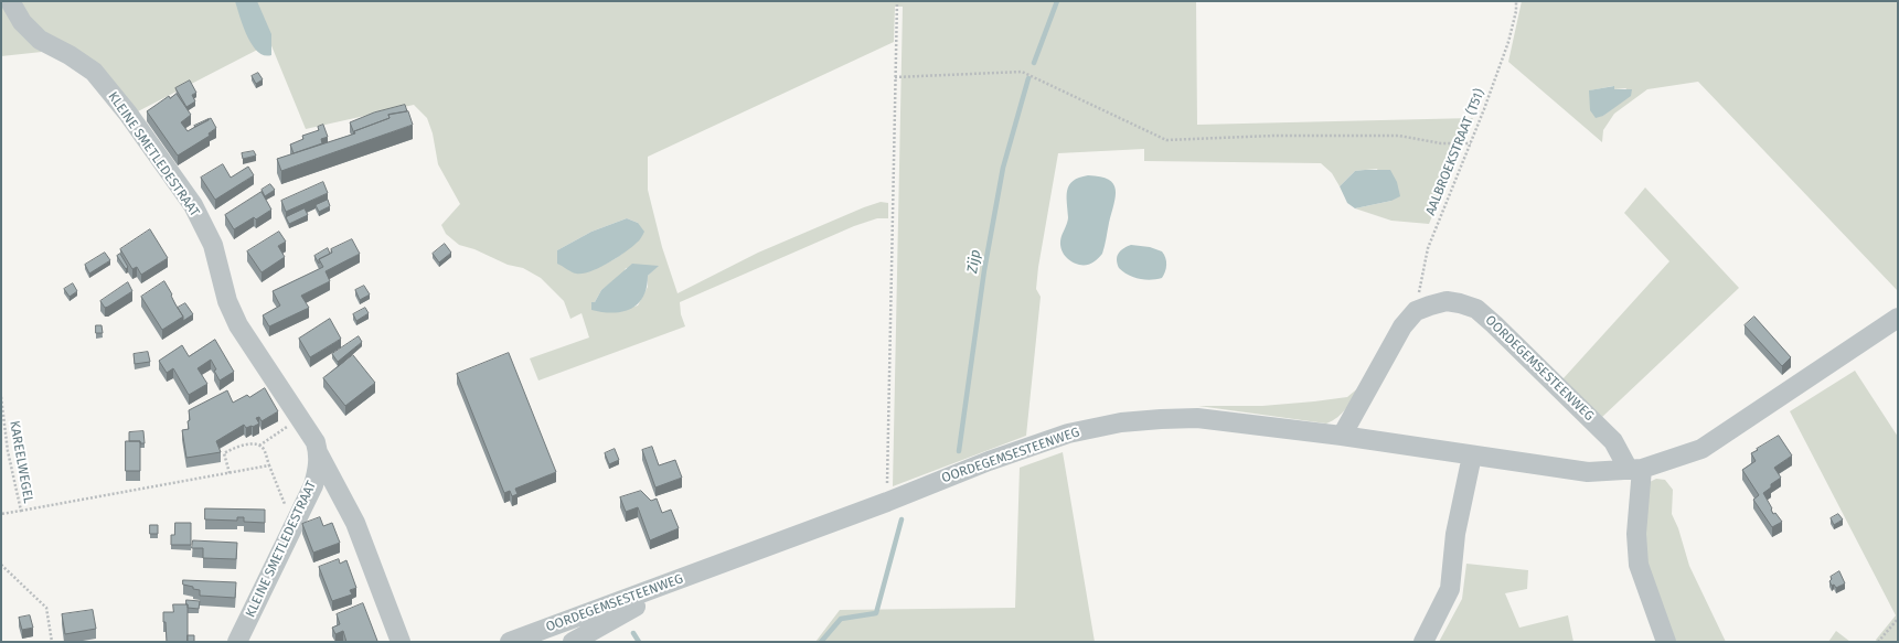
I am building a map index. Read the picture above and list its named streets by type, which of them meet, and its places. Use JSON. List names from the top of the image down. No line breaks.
{"streets":{"street":["KLEINE SMETLEDESTRAAT","OORDEGEMSESTEENWEG"],"path":["AALBROEKSTRAAT (T51)","KAREELWEGEL"]},"crossings":[["AALBROEKSTRAAT (T51)","OORDEGEMSESTEENWEG"]],"water":["Zijp"]}
